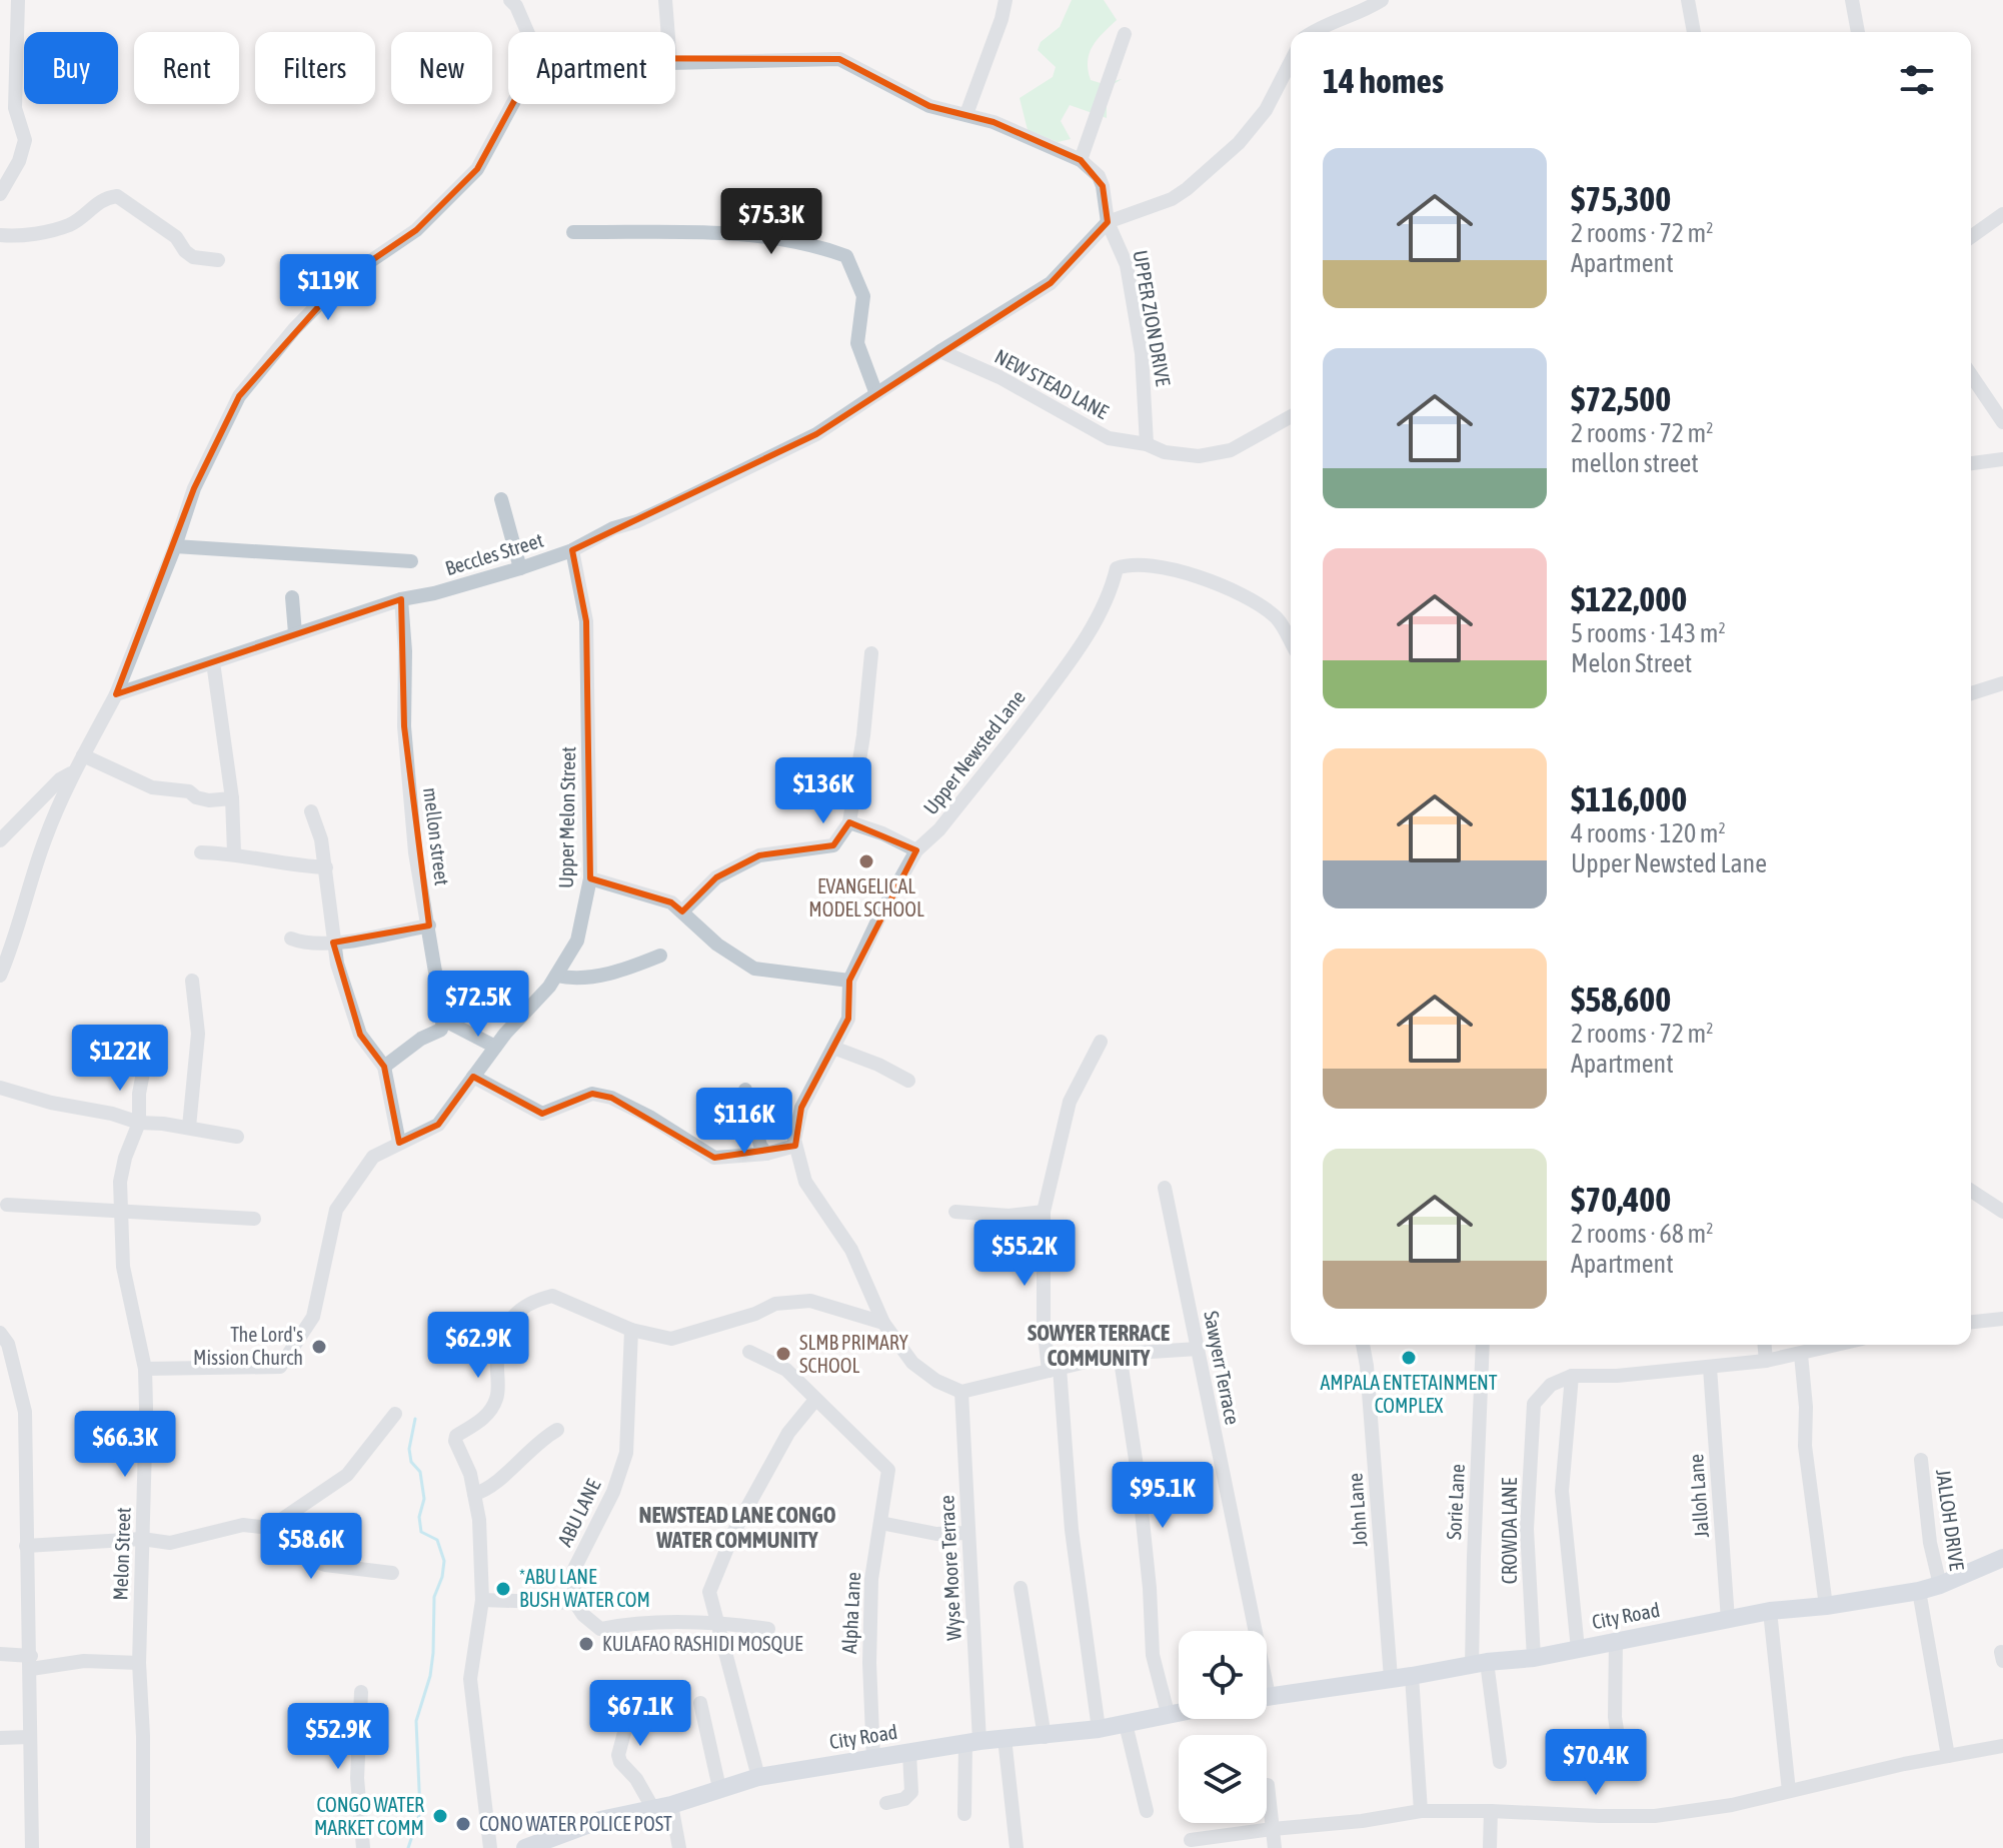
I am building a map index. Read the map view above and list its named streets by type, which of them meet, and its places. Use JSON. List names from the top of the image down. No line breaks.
{"streets":{"main road":["City Road"],"street":["UPPER ZION DRIVE","NEW STEAD LANE","Beccles Street","Upper Newsted Lane","Upper Melon Street","mellon street","Sawyerr Terrace","Jalloh Lane","Sorie Lane","John Lane","ABU LANE","JALLOH DRIVE","CROWDA LANE","Melon Street","Wyse Moore Terrace","Alpha Lane"]},"crossings":[["UPPER ZION DRIVE","NEW STEAD LANE"],["UPPER ZION DRIVE","Beccles Street"],["NEW STEAD LANE","Beccles Street"],["Beccles Street","Upper Melon Street"],["Beccles Street","mellon street"],["Upper Newsted Lane","Wyse Moore Terrace"],["Upper Melon Street","Melon Street"],["Jalloh Lane","City Road"],["Sorie Lane","City Road"],["John Lane","City Road"],["JALLOH DRIVE","City Road"],["CROWDA LANE","City Road"],["Wyse Moore Terrace","City Road"],["Alpha Lane","City Road"]],"districts":["SOWYER TERRACE COMMUNITY","NEWSTEAD LANE CONGO WATER COMMUNITY"],"places":["EVANGELICAL MODEL SCHOOL","The Lord's Mission Church","SLMB PRIMARY SCHOOL","AMPALA ENTETAINMENT COMPLEX","*ABU LANE BUSH WATER COM","KULAFAO RASHIDI MOSQUE","CONGO WATER MARKET COMM","CONO WATER POLICE POST"],"page":{"chip":["Buy","Rent","Filters","New","Apartment"],"heading":"14 homes","list":[{"name":"$75,300","note":"2 rooms · 72 m² · Apartment"},{"name":"$72,500","note":"2 rooms · 72 m² · mellon street"},{"name":"$122,000","note":"5 rooms · 143 m² · Melon Street"},{"name":"$116,000","note":"4 rooms · 120 m² · Upper Newsted Lane"},{"name":"$58,600","note":"2 rooms · 72 m² · Apartment"},{"name":"$70,400","note":"2 rooms · 68 m² · Apartment"}],"price":["$75.3K","$119K","$136K","$72.5K","$122K","$116K","$55.2K","$62.9K","$66.3K","$95.1K","$58.6K","$67.1K","$52.9K","$70.4K"]}}
